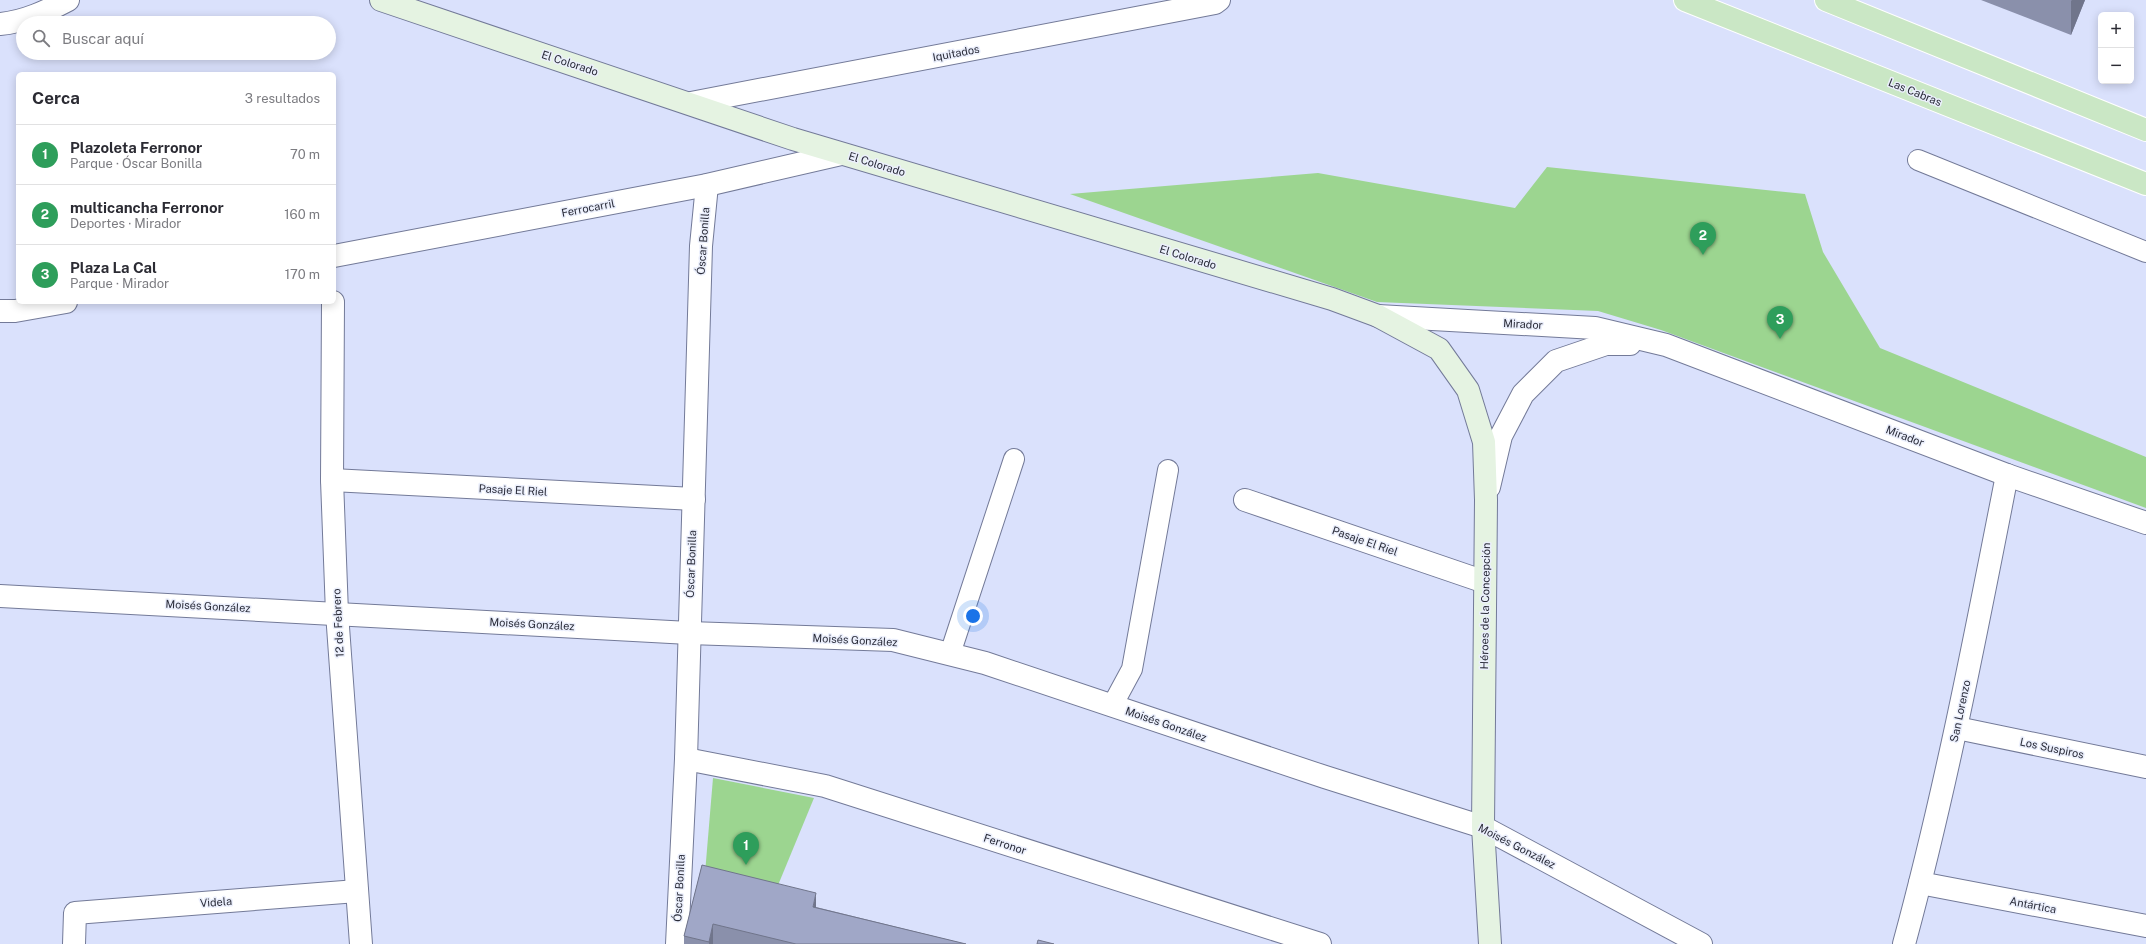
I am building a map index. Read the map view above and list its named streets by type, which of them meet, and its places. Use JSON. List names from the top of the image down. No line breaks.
{"streets":{"main road":["Las Cabras"],"street":["Iquitados","El Colorado","Ferrocarril","Óscar Bonilla","Mirador","Pasaje El Riel","Moisés González","Héroes de la Concepción","12 de Febrero","San Lorenzo","Los Suspiros","Ferronor","Videla","Antártica"]},"crossings":[["Iquitados","El Colorado"],["El Colorado","Ferrocarril"],["El Colorado","Mirador"],["El Colorado","Héroes de la Concepción"],["Ferrocarril","Óscar Bonilla"],["Óscar Bonilla","Pasaje El Riel"],["Óscar Bonilla","Moisés González"],["Óscar Bonilla","Ferronor"],["Mirador","Héroes de la Concepción"],["Mirador","San Lorenzo"],["Pasaje El Riel","Héroes de la Concepción"],["Pasaje El Riel","12 de Febrero"],["Moisés González","Héroes de la Concepción"],["Moisés González","12 de Febrero"],["12 de Febrero","Videla"],["San Lorenzo","Los Suspiros"],["San Lorenzo","Antártica"]],"page":{"map_buttons":["+","−"],"search":"Buscar aquí","heading":["Cerca","3 resultados"],"list":[{"mark":"1","name":"Plazoleta Ferronor","note":"Parque · Óscar Bonilla","value":"70 m"},{"mark":"2","name":"multicancha Ferronor","note":"Deportes · Mirador","value":"160 m"},{"mark":"3","name":"Plaza La Cal","note":"Parque · Mirador","value":"170 m"}],"pins":["2","3","1"]}}
